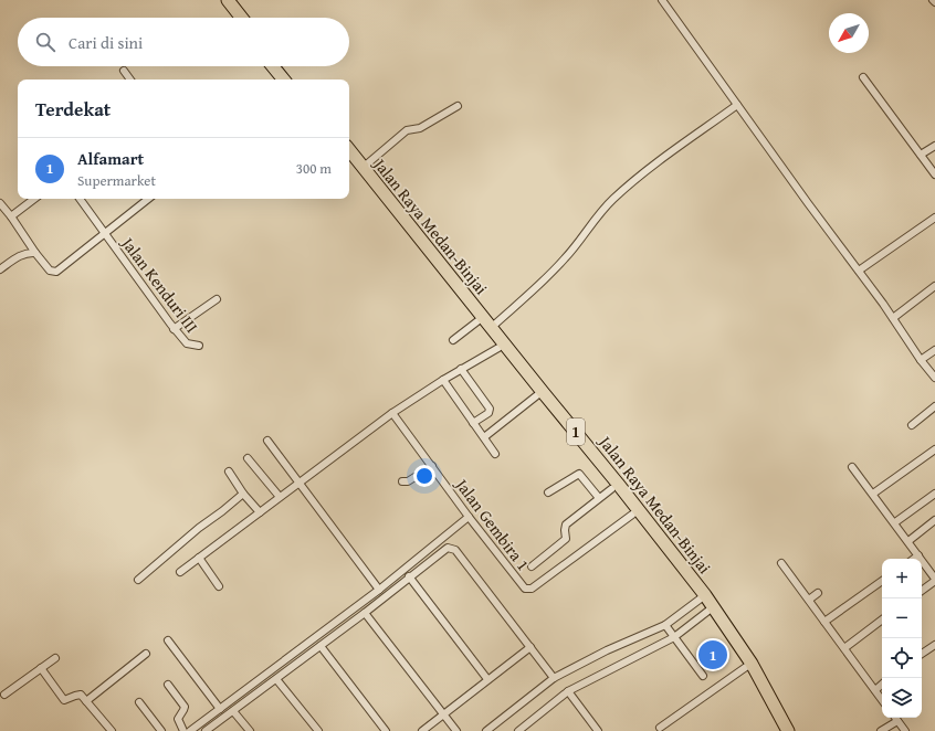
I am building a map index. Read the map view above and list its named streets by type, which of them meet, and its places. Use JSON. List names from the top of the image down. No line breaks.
{"streets":{"highway":["Jalan Raya Medan-Binjai","1"],"street":["Jalan Kenduri III","Jalan Gembira 1"]},"crossings":[["Jalan Raya Medan-Binjai","Jalan Gembira 1"]],"north":"bottom left","page":{"search":"Cari di sini","heading":"Terdekat","list":[{"mark":"1","name":"Alfamart","note":"Supermarket","value":"300 m"}],"map_buttons":["+","−"],"pins":"1"}}
